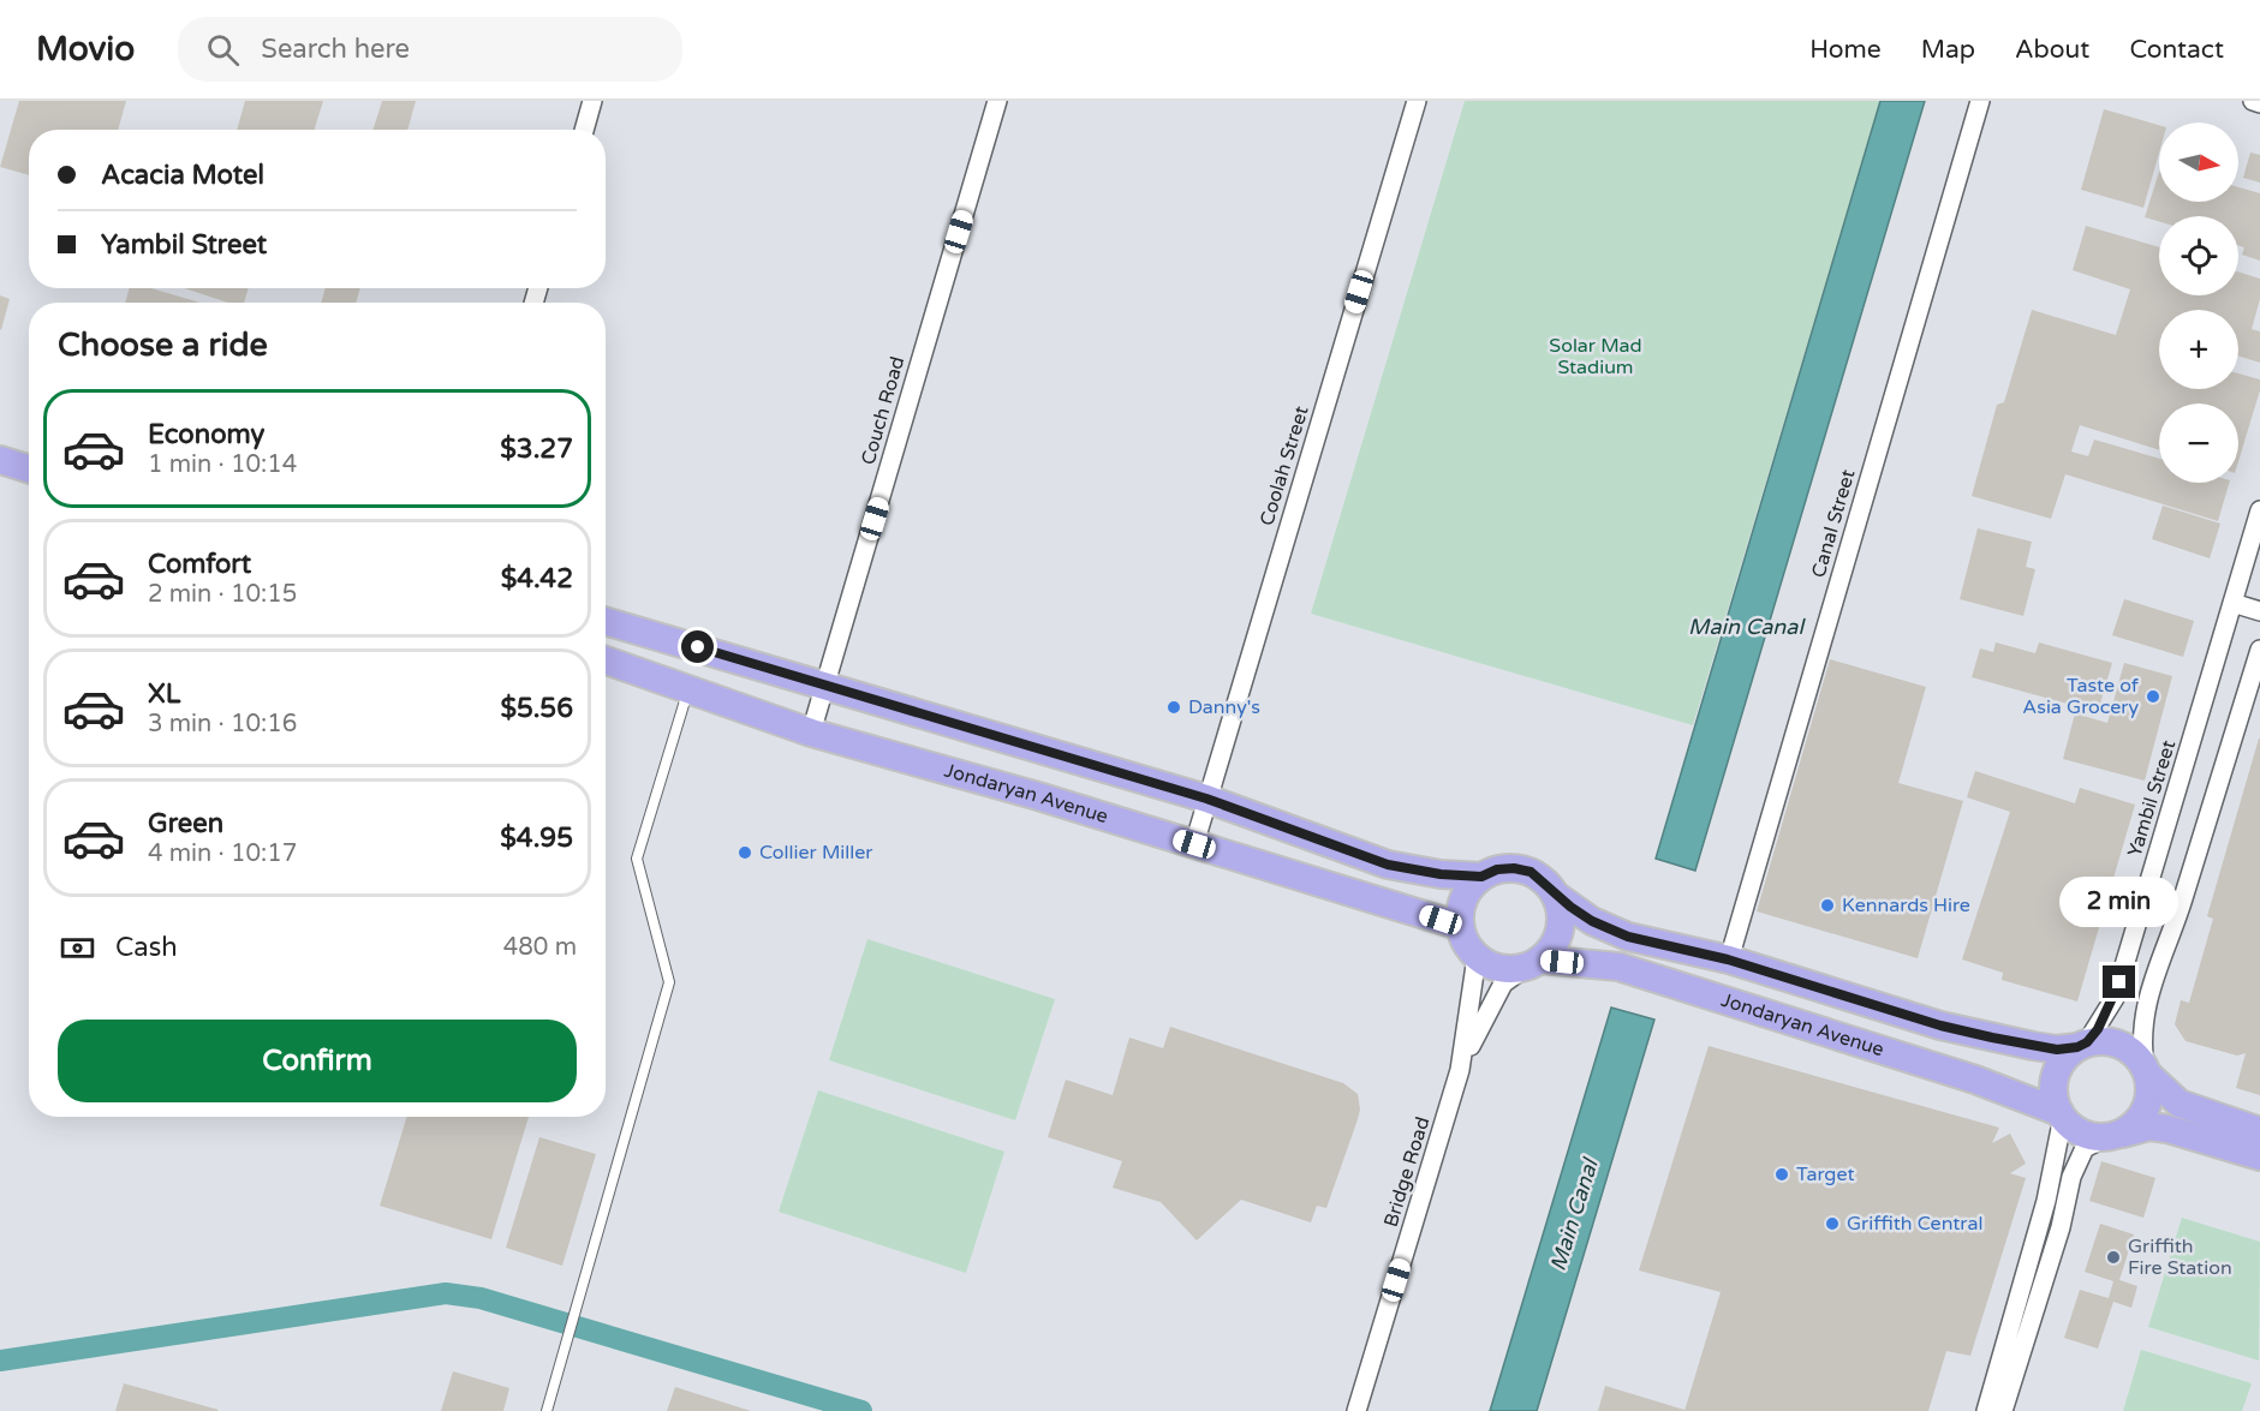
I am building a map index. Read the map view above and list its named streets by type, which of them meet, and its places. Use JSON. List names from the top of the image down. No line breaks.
{"streets":{"main road":["Jondaryan Avenue"],"street":["Couch Road","Coolah Street","Canal Street","Yambil Street","Bridge Road"]},"crossings":[["Couch Road","Jondaryan Avenue"],["Coolah Street","Jondaryan Avenue"],["Canal Street","Jondaryan Avenue"],["Jondaryan Avenue","Yambil Street"],["Jondaryan Avenue","Bridge Road"]],"water":["Main Canal"],"parks":["Solar Mad Stadium"],"places":["Taste of Asia Grocery","Danny's","Collier Miller","Kennards Hire","Target","Griffith Central","Griffith Fire Station"],"north":"right","page":{"header":"Movio","search":"Search here","nav":["Home","Map","About","Contact"],"map_buttons":["+","−"],"banner":["Acacia Motel","Yambil Street"],"heading":"Choose a ride","list":[{"name":"Economy","note":"1 min · 10:14","value":"$3.27"},{"name":"Comfort","note":"2 min · 10:15","value":"$4.42"},{"name":"XL","note":"3 min · 10:16","value":"$5.56"},{"name":"Green","note":"4 min · 10:17","value":"$4.95"}],"bubble":"2 min","pay":["Cash","480 m"],"buttons":"Confirm"}}
